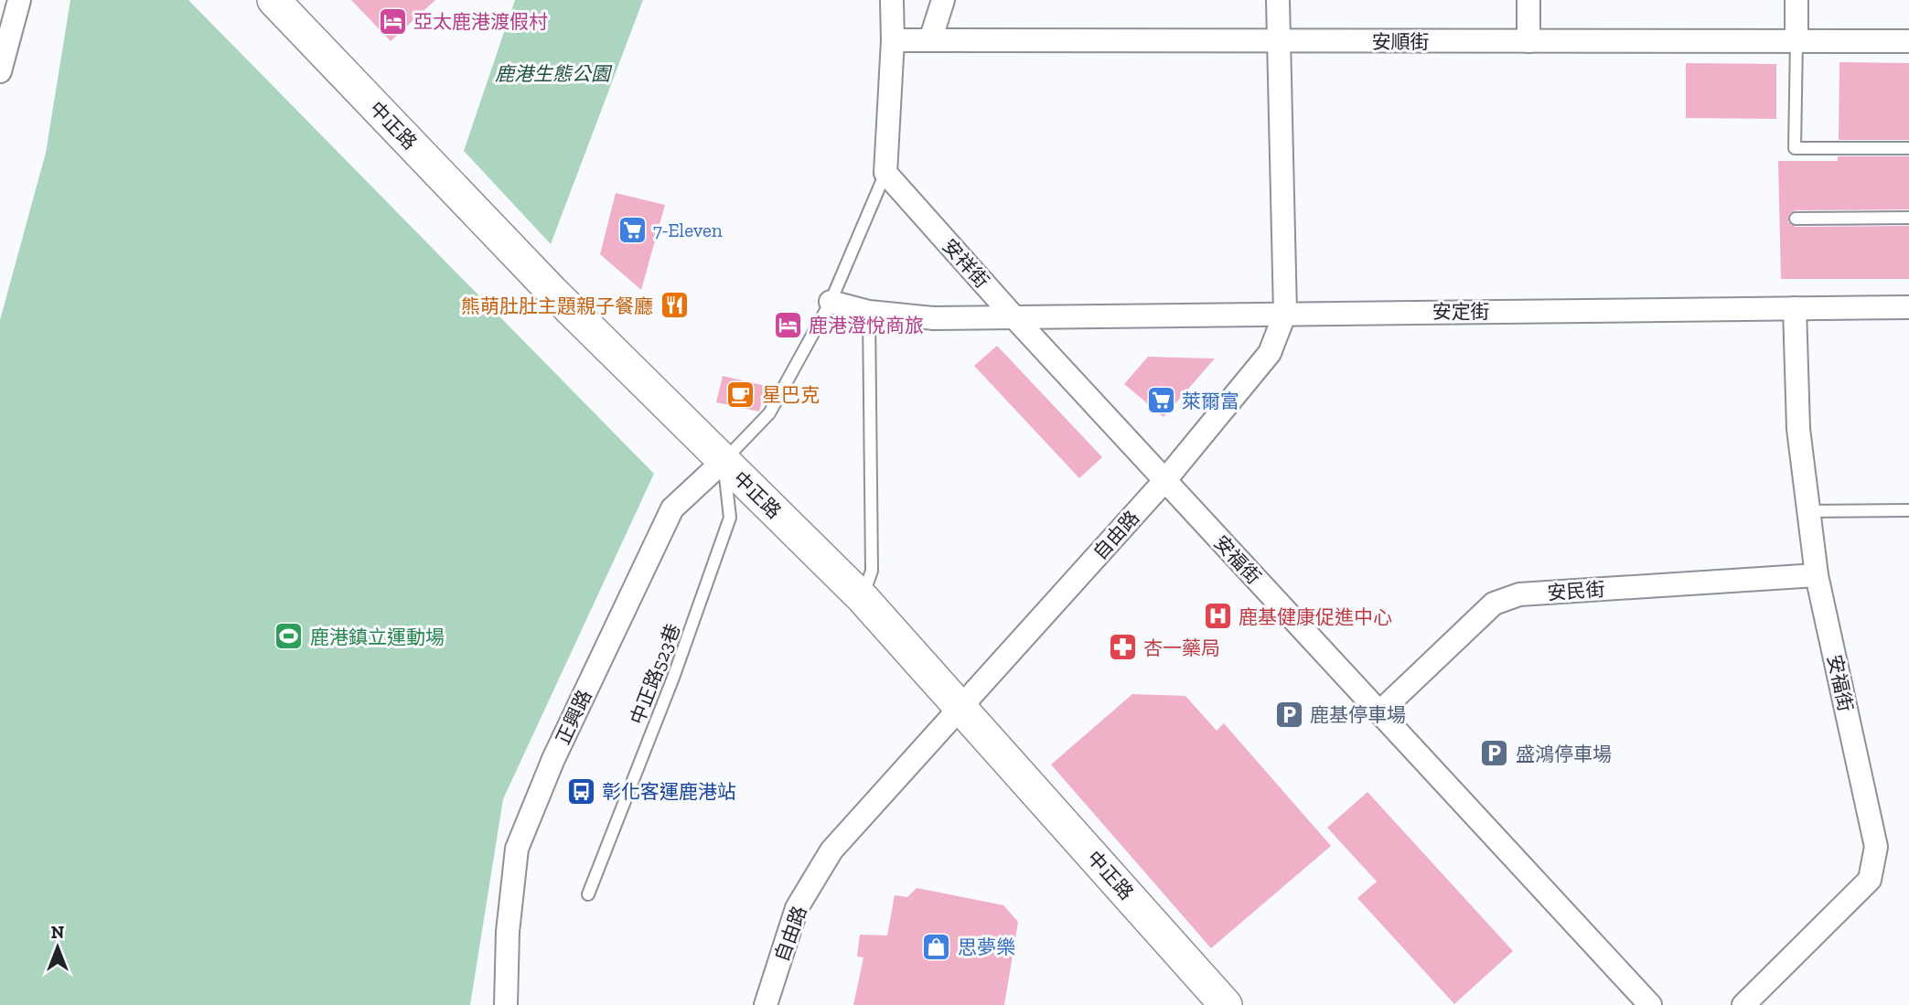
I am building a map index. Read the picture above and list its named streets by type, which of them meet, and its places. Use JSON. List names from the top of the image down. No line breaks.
{"streets":{"main road":["中正路"],"street":["安順街","安祥街","安定街","自由路","安福街","安民街","正興路"],"lane":["中正路523巷"]},"crossings":[["安順街","自由路"],["中正路","自由路"],["中正路","中正路523巷"],["中正路","正興路"],["安祥街","安定街"],["安祥街","自由路"],["安祥街","安福街"],["安定街","自由路"],["安定街","安福街"],["自由路","安福街"],["安福街","安民街"],["中正路523巷","正興路"]],"parks":["鹿港生態公園"],"places":{"hotel":["亞太鹿港渡假村","鹿港澄悅商旅"],"supermarket":["7-Eleven","萊爾富"],"restaurant":["熊萌肚肚主題親子餐廳"],"cafe":["星巴克"],"hospital":["鹿基健康促進中心"],"sports":["鹿港鎮立運動場"],"pharmacy":["杏一藥局"],"parking":["鹿基停車場","盛鴻停車場"],"bus stop":["彰化客運鹿港站"],"shop":["思夢樂"]},"north":"top"}
